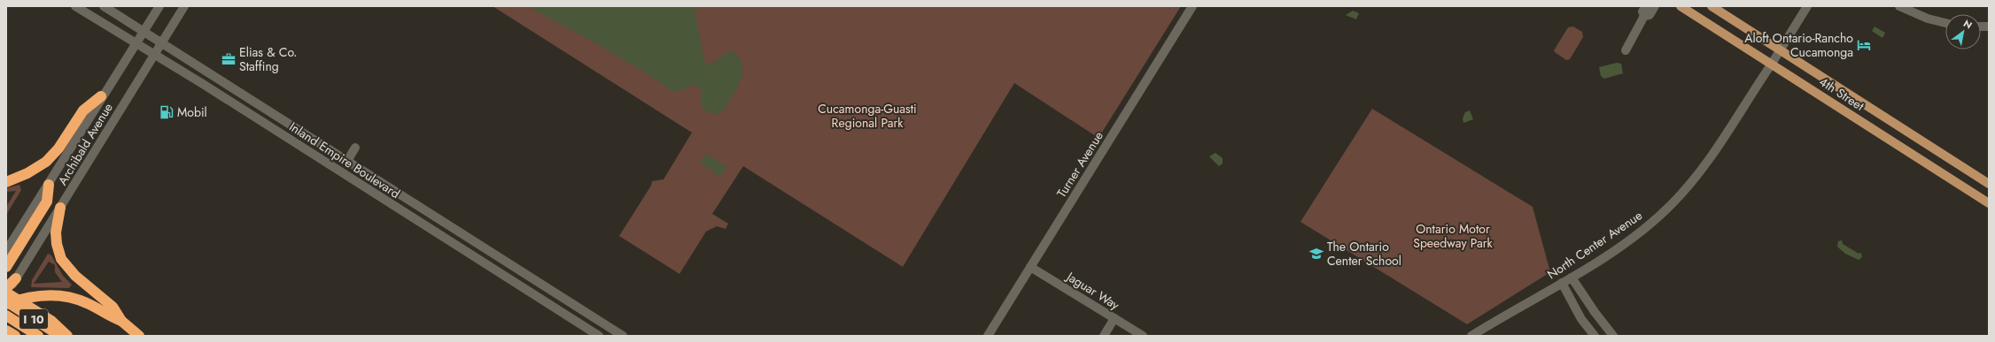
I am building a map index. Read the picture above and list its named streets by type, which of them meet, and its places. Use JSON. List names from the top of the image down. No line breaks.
{"streets":{"highway":["I 10"],"main road":["4th Street","Archibald Avenue","Inland Empire Boulevard","Turner Avenue","North Center Avenue","Jaguar Way"]},"crossings":[["4th Street","North Center Avenue"],["Archibald Avenue","Inland Empire Boulevard"],["Turner Avenue","Jaguar Way"]],"parks":["Cucamonga-Guasti Regional Park","Ontario Motor Speedway Park"],"places":{"hotel":["Aloft Ontario-Rancho Cucamonga"],"office":["Elias & Co. Staffing"],"fuel station":["Mobil"],"school or university":["The Ontario Center School"]},"north":"top right"}
